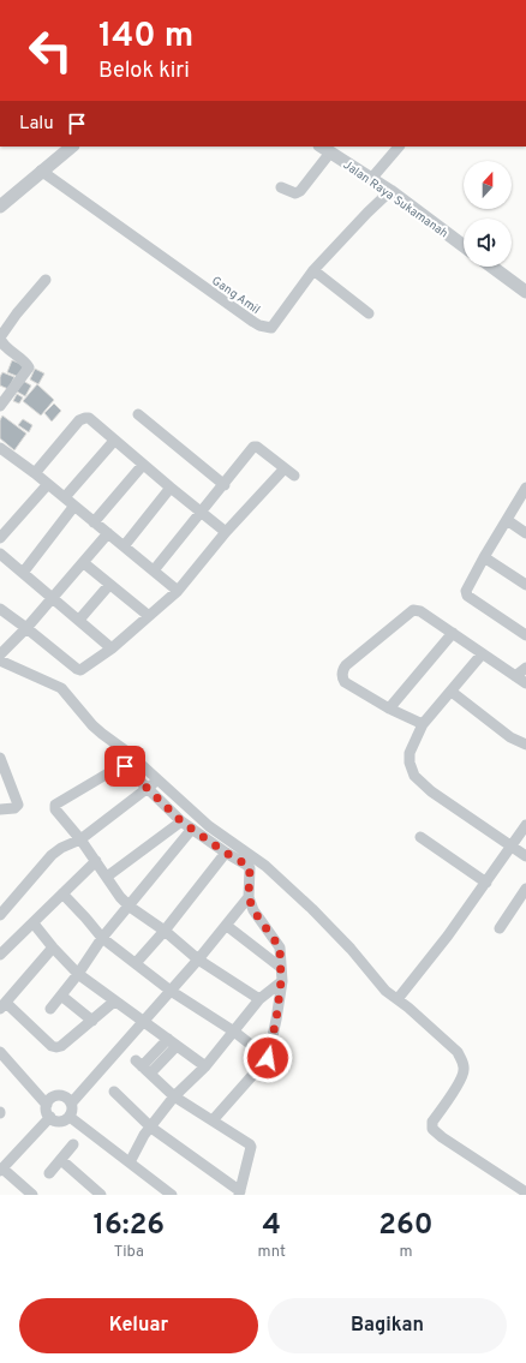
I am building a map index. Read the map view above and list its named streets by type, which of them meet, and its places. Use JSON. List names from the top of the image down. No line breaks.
{"streets":{"street":["Jalan Raya Sukamanah","Gang Amil"]},"crossings":[["Jalan Raya Sukamanah","Gang Amil"]],"north":"top","page":{"turn":["140 m","Belok kiri"],"then":"Lalu","eta":["16:26","Tiba","4","mnt","260","m"],"buttons":["Keluar","Bagikan"]}}
